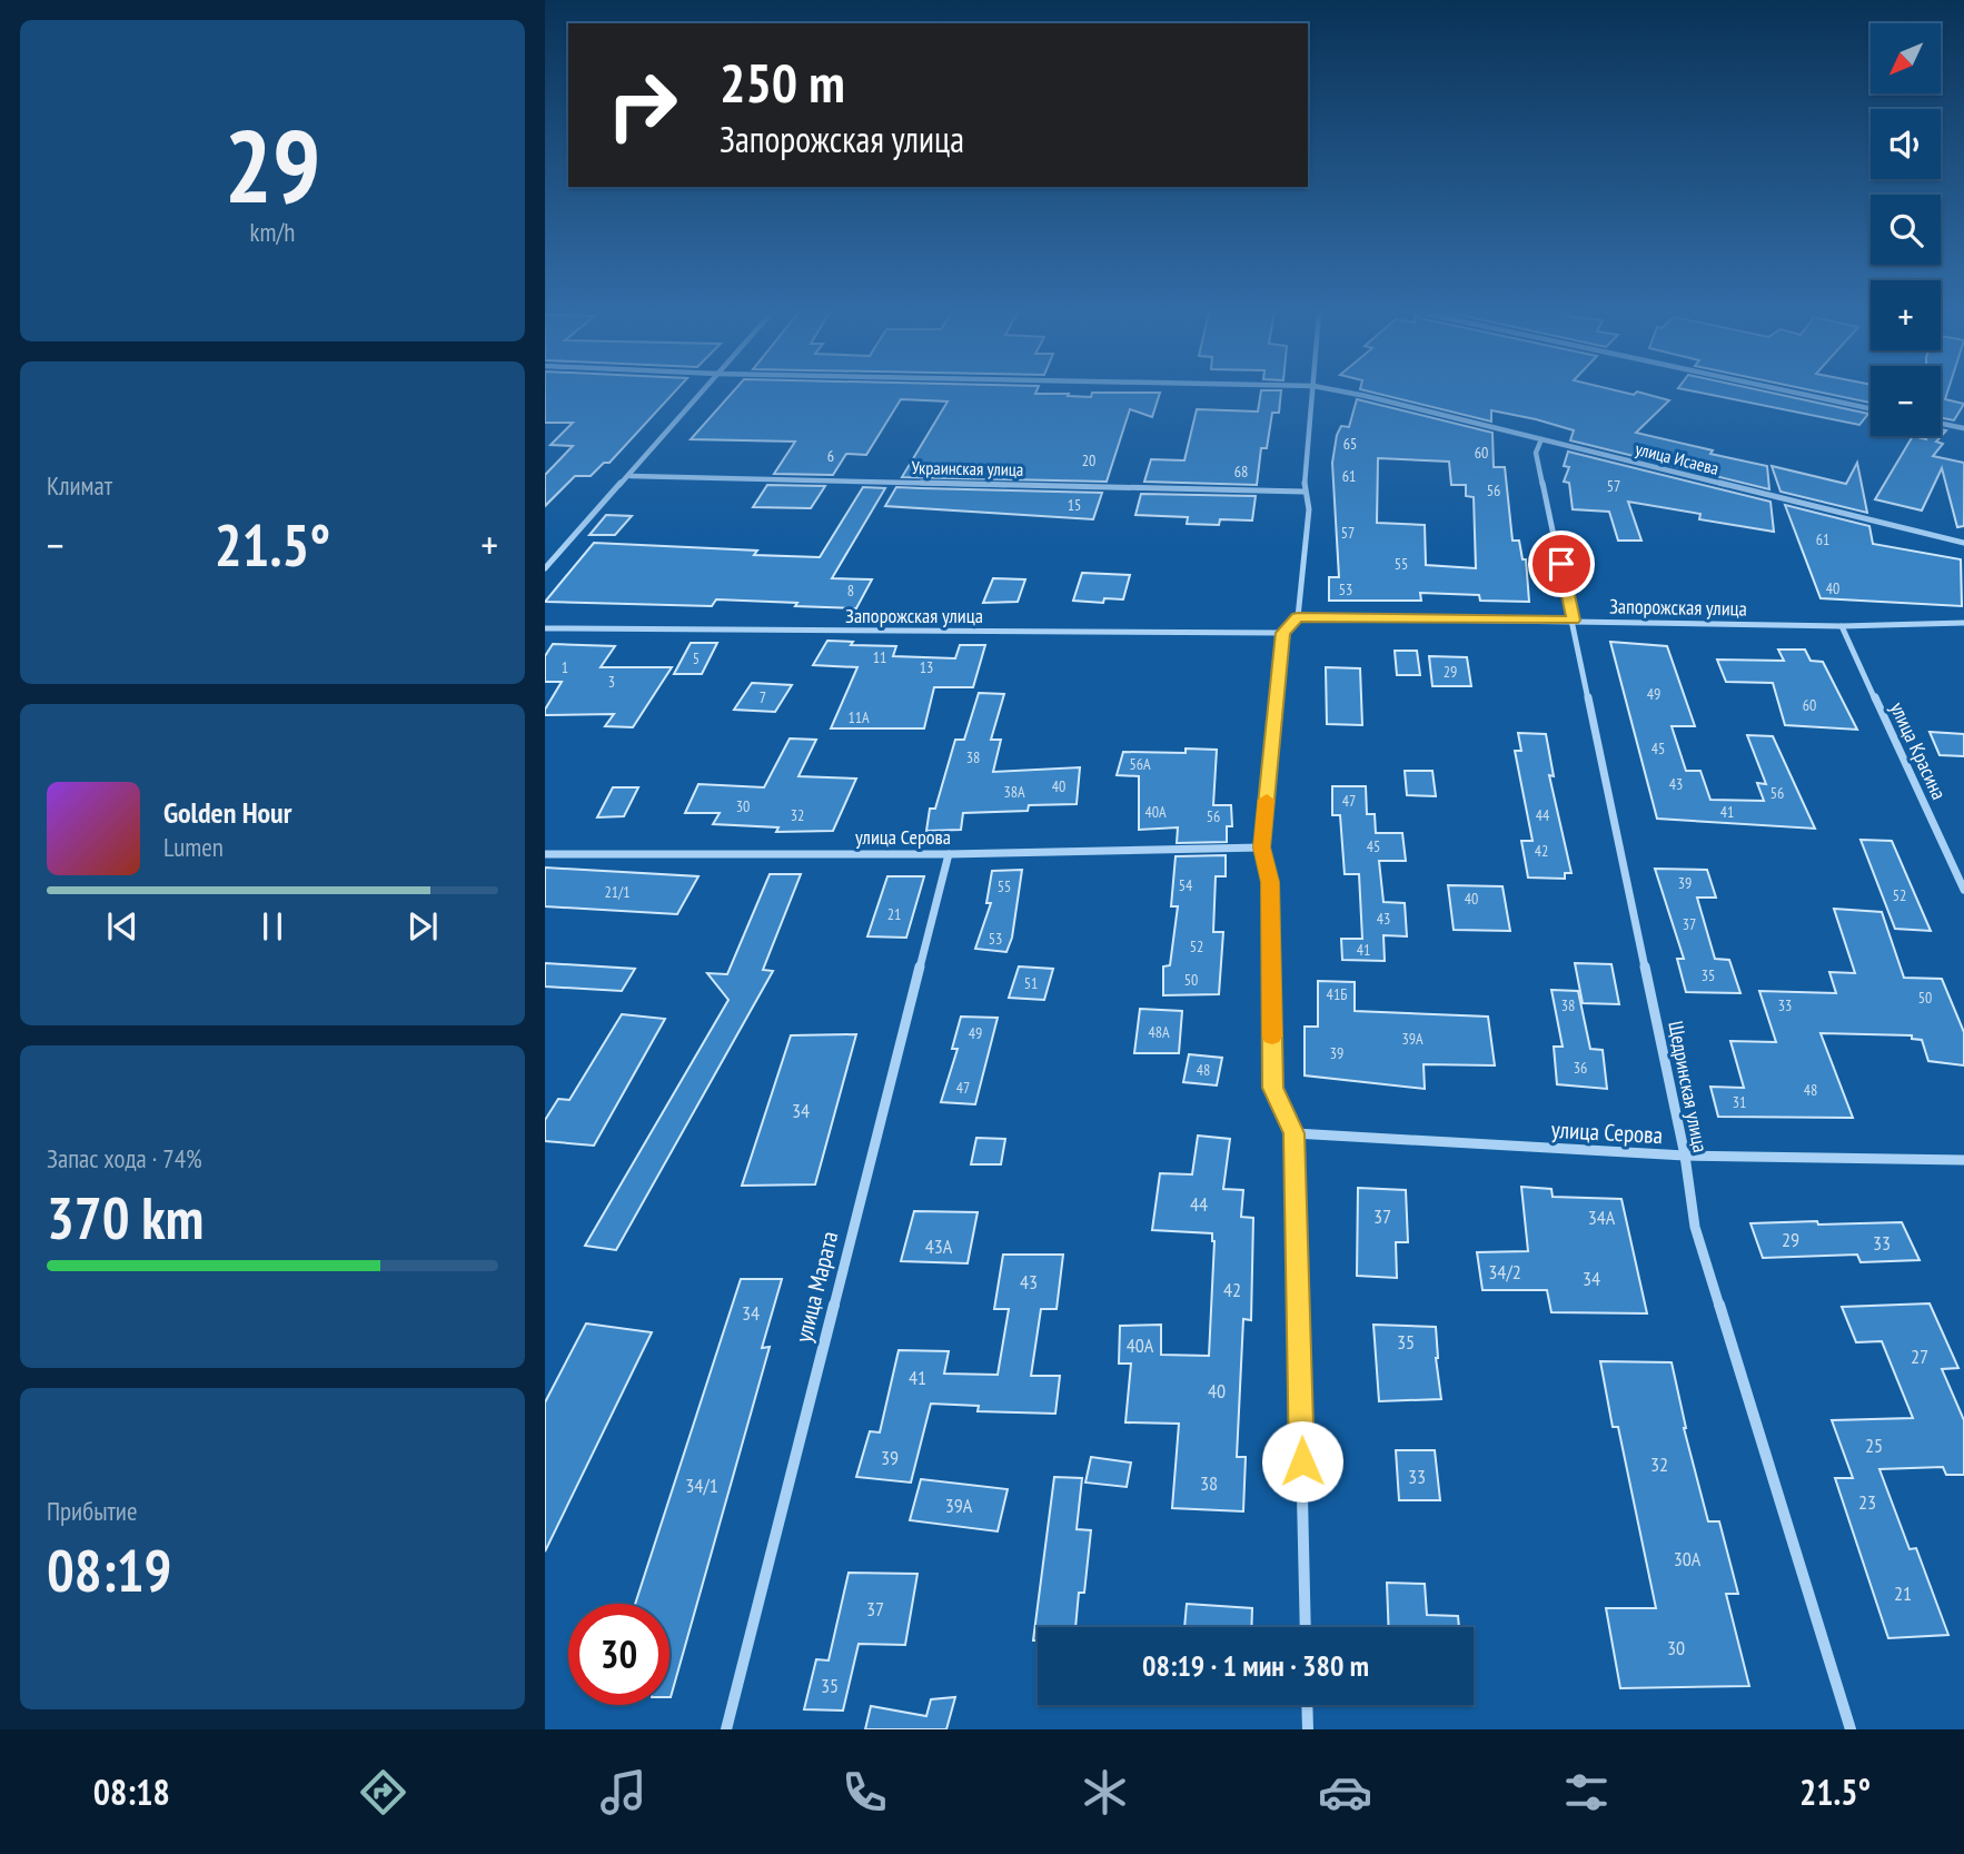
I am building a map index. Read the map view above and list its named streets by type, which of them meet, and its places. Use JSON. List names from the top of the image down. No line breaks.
{"streets":{"street":["улица Исаева","Украинская улица","Запорожская улица","улица Красина","улица Серова","Щедринская улица","улица Марата"]},"crossings":[["улица Исаева","Щедринская улица"],["Запорожская улица","улица Красина"],["Запорожская улица","Щедринская улица"],["улица Серова","Щедринская улица"],["улица Серова","улица Марата"]],"house_numbers":["65","60","6","20","68","61","57","56","15","57","61","55","40","53","8","11","5","1","13","29","3","49","7","60","11А","45","38","56А","43","40","38А","56","47","30","40А","41","32","44","56","45","42","39","54","55","21/1","52","40","21","43","37","53","52","41","35","50","51","41Б","50","38","33","48А","49","39А","39","36","48","47","48","31","34","44","37","34А","29","33","43А","34/2","34","43","42","34","35","40А","27","41","40","25","39","32","33","38","34/1","23","39А","30А","21","37","30","35"],"north":"bottom left","page":{"tile":[["29","km/h"],"Климат",["Запас хода · 74%","370 km"],["Прибытие","08:19"]],"map_buttons":["+","−"],"turn":["250 m","Запорожская улица"],"heat":["−","21.5°","+"],"song":["Golden Hour","Lumen"],"limit":"30","trip":"08:19 · 1 мин · 380 m","tabs":["08:18","21.5°"]}}
